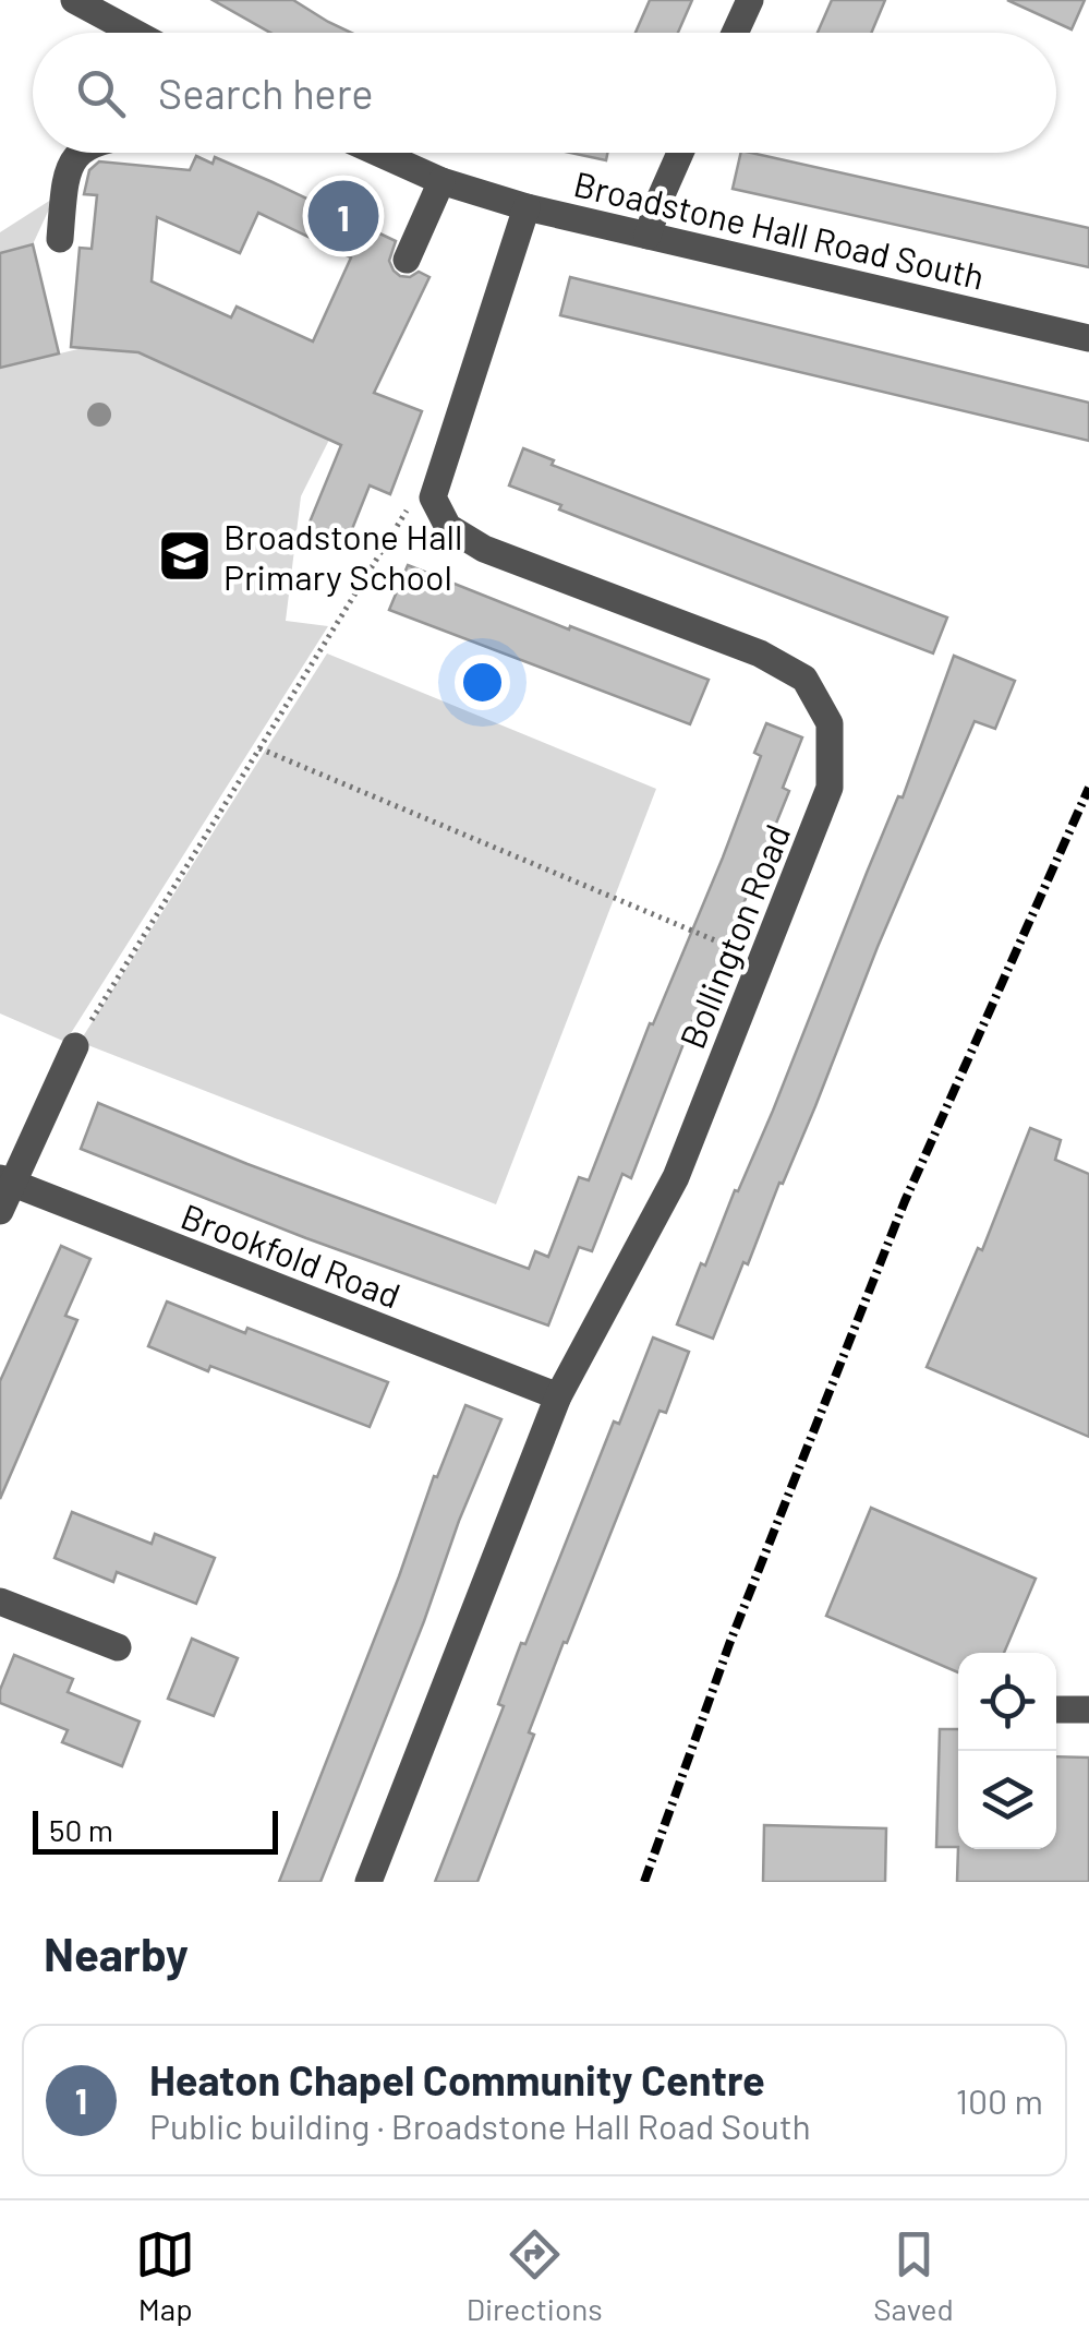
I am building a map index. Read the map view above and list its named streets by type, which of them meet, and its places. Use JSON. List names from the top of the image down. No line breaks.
{"streets":{"street":["Broadstone Hall Road South","Bollington Road","Brookfold Road"]},"crossings":[["Bollington Road","Brookfold Road"]],"places":{"school or university":["Broadstone Hall Primary School"]},"scale_bar":"50 m","page":{"search":"Search here","pins":"1","scale":"50 m","heading":"Nearby","list":[{"mark":"1","name":"Heaton Chapel Community Centre","note":"Public building · Broadstone Hall Road South","value":"100 m"}],"nav":["Map","Directions","Saved"]}}
